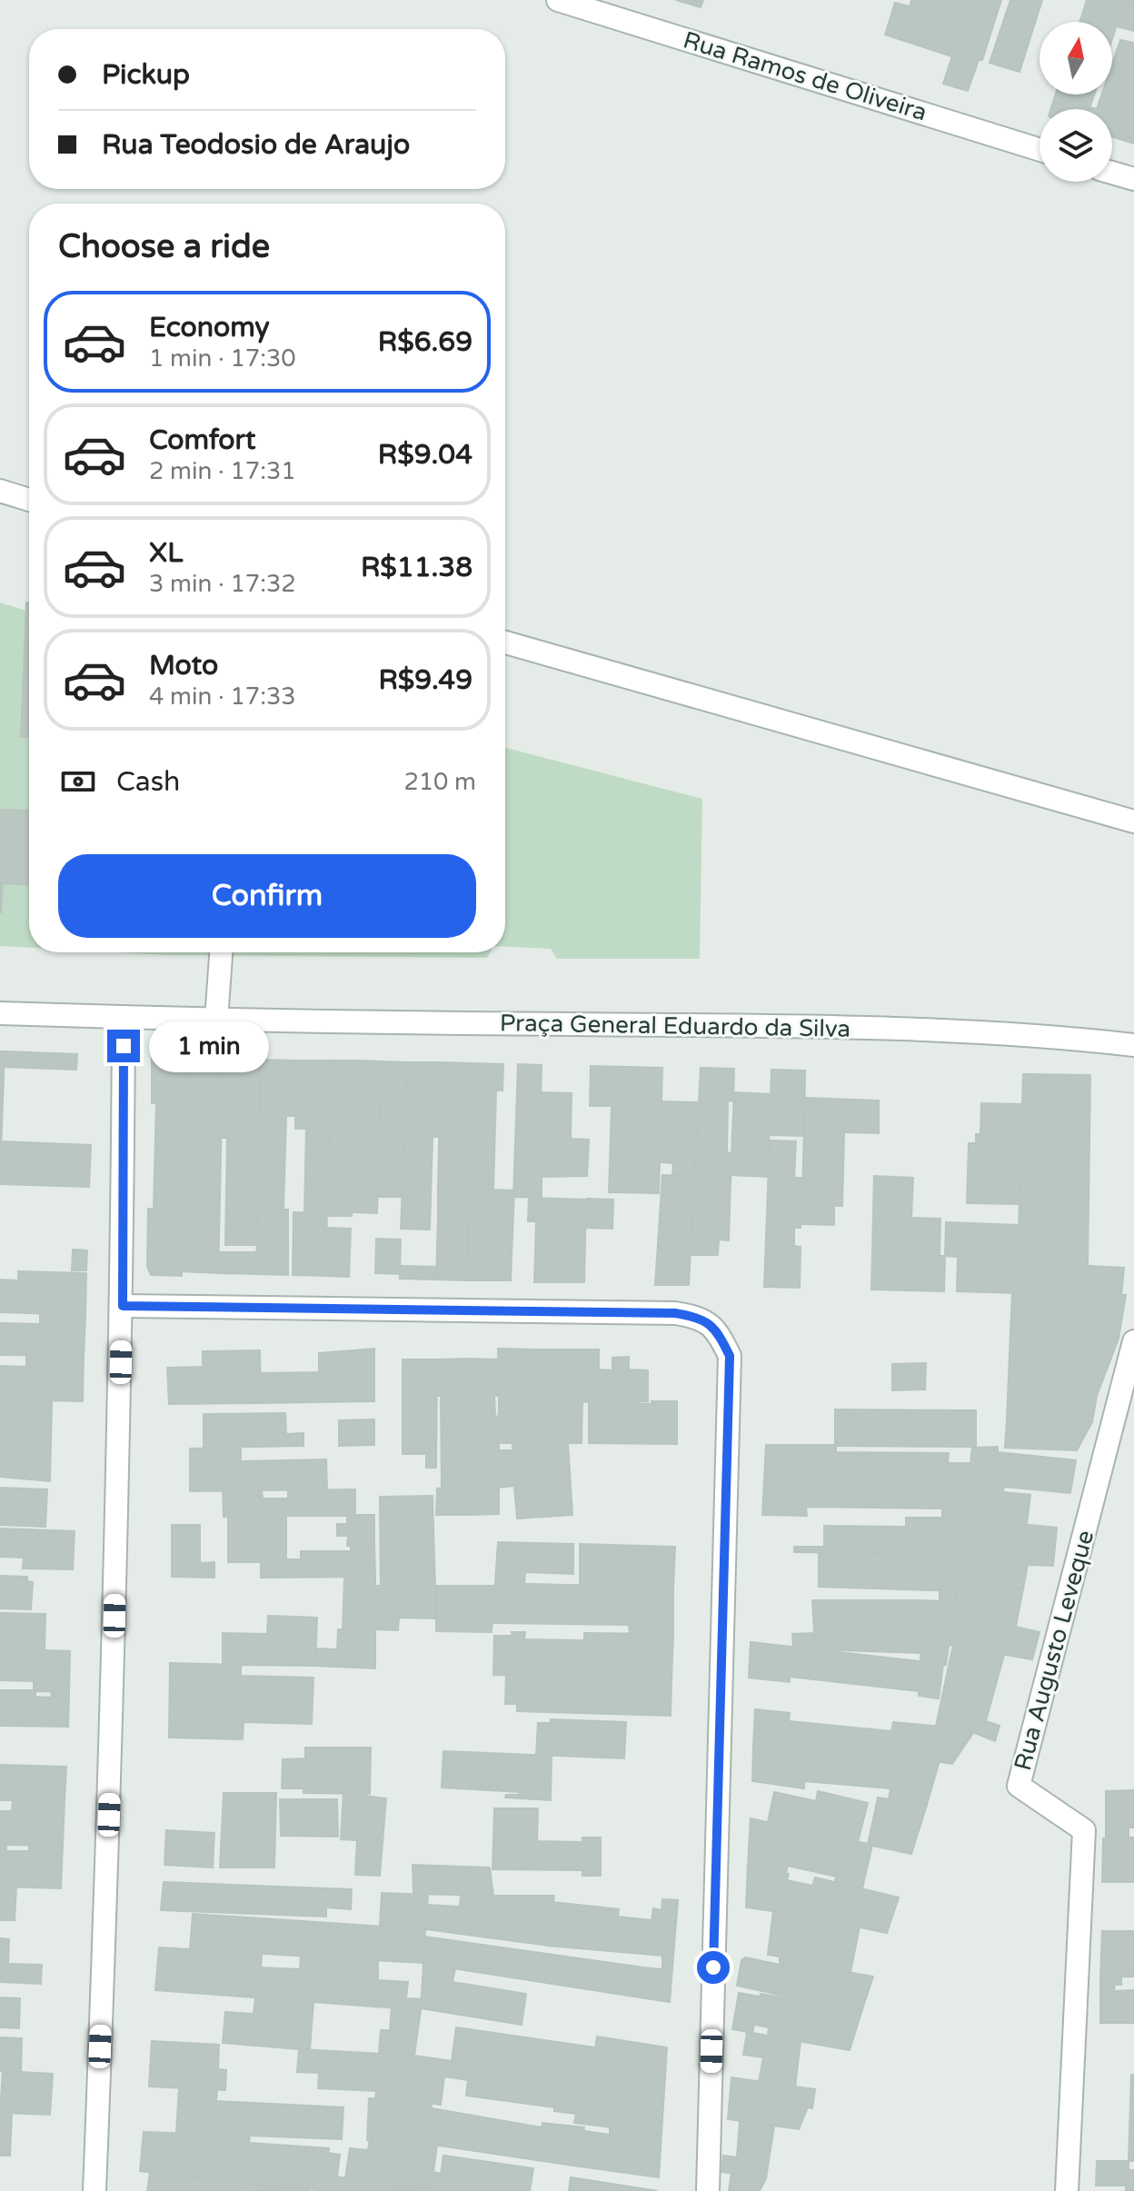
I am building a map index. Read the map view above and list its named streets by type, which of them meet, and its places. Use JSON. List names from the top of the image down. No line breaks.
{"streets":{"street":["Rua Ramos de Oliveira","Praça General Eduardo da Silva","Rua Augusto Leveque"]},"north":"top","page":{"banner":["Pickup","Rua Teodosio de Araujo"],"heading":"Choose a ride","list":[{"name":"Economy","note":"1 min · 17:30","value":"R$6.69"},{"name":"Comfort","note":"2 min · 17:31","value":"R$9.04"},{"name":"XL","note":"3 min · 17:32","value":"R$11.38"},{"name":"Moto","note":"4 min · 17:33","value":"R$9.49"}],"pay":["Cash","210 m"],"buttons":"Confirm","bubble":"1 min"}}
